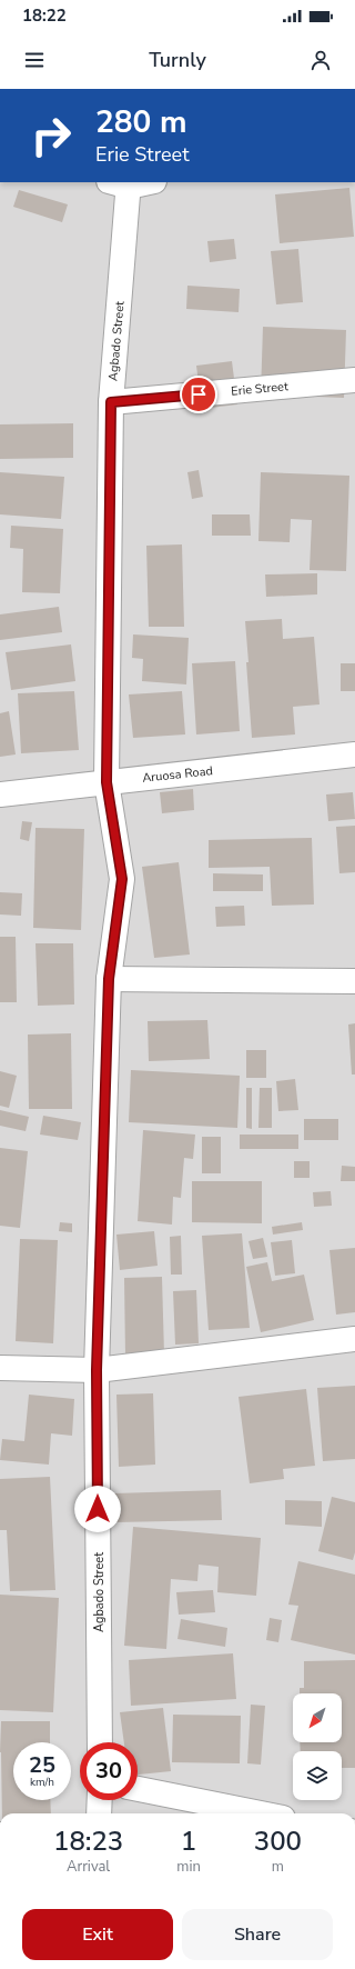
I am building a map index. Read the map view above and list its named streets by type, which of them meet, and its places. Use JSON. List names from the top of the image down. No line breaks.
{"streets":{"street":["Agbado Street","Erie Street","Aruosa Road"]},"crossings":[["Agbado Street","Erie Street"],["Agbado Street","Aruosa Road"]],"north":"bottom left","page":{"status":"18:22","header":"Turnly","turn":["280 m","Erie Street"],"speed":"25 km/h","limit":"30","eta":["18:23","Arrival","1","min","300","m"],"buttons":["Exit","Share"]}}
